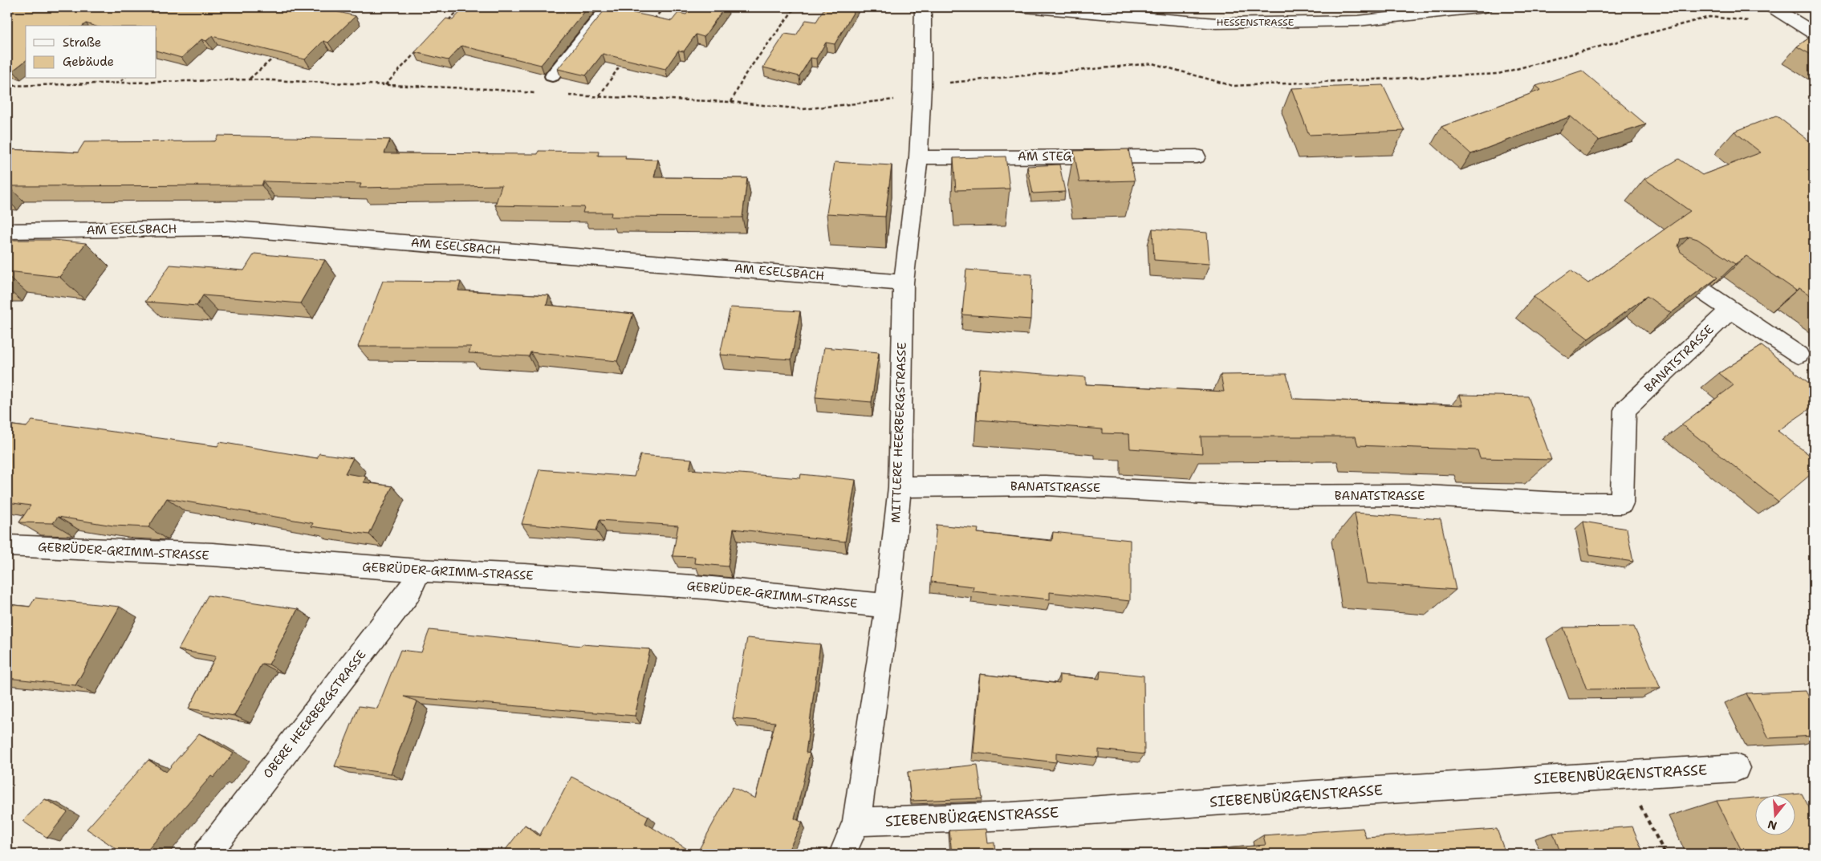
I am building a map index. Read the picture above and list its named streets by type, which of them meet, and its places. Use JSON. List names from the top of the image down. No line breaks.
{"streets":{"street":["HESSENSTRASSE","AM STEG","AM ESELSBACH","BANATSTRASSE","MITTLERE HEERBERGSTRASSE","GEBRÜDER-GRIMM-STRASSE","OBERE HEERBERGSTRASSE","SIEBENBÜRGENSTRASSE"]},"crossings":[["AM STEG","MITTLERE HEERBERGSTRASSE"],["AM ESELSBACH","MITTLERE HEERBERGSTRASSE"],["BANATSTRASSE","MITTLERE HEERBERGSTRASSE"],["MITTLERE HEERBERGSTRASSE","GEBRÜDER-GRIMM-STRASSE"],["MITTLERE HEERBERGSTRASSE","SIEBENBÜRGENSTRASSE"],["GEBRÜDER-GRIMM-STRASSE","OBERE HEERBERGSTRASSE"]],"legend":["Straße","Gebäude"],"north":"bottom"}
